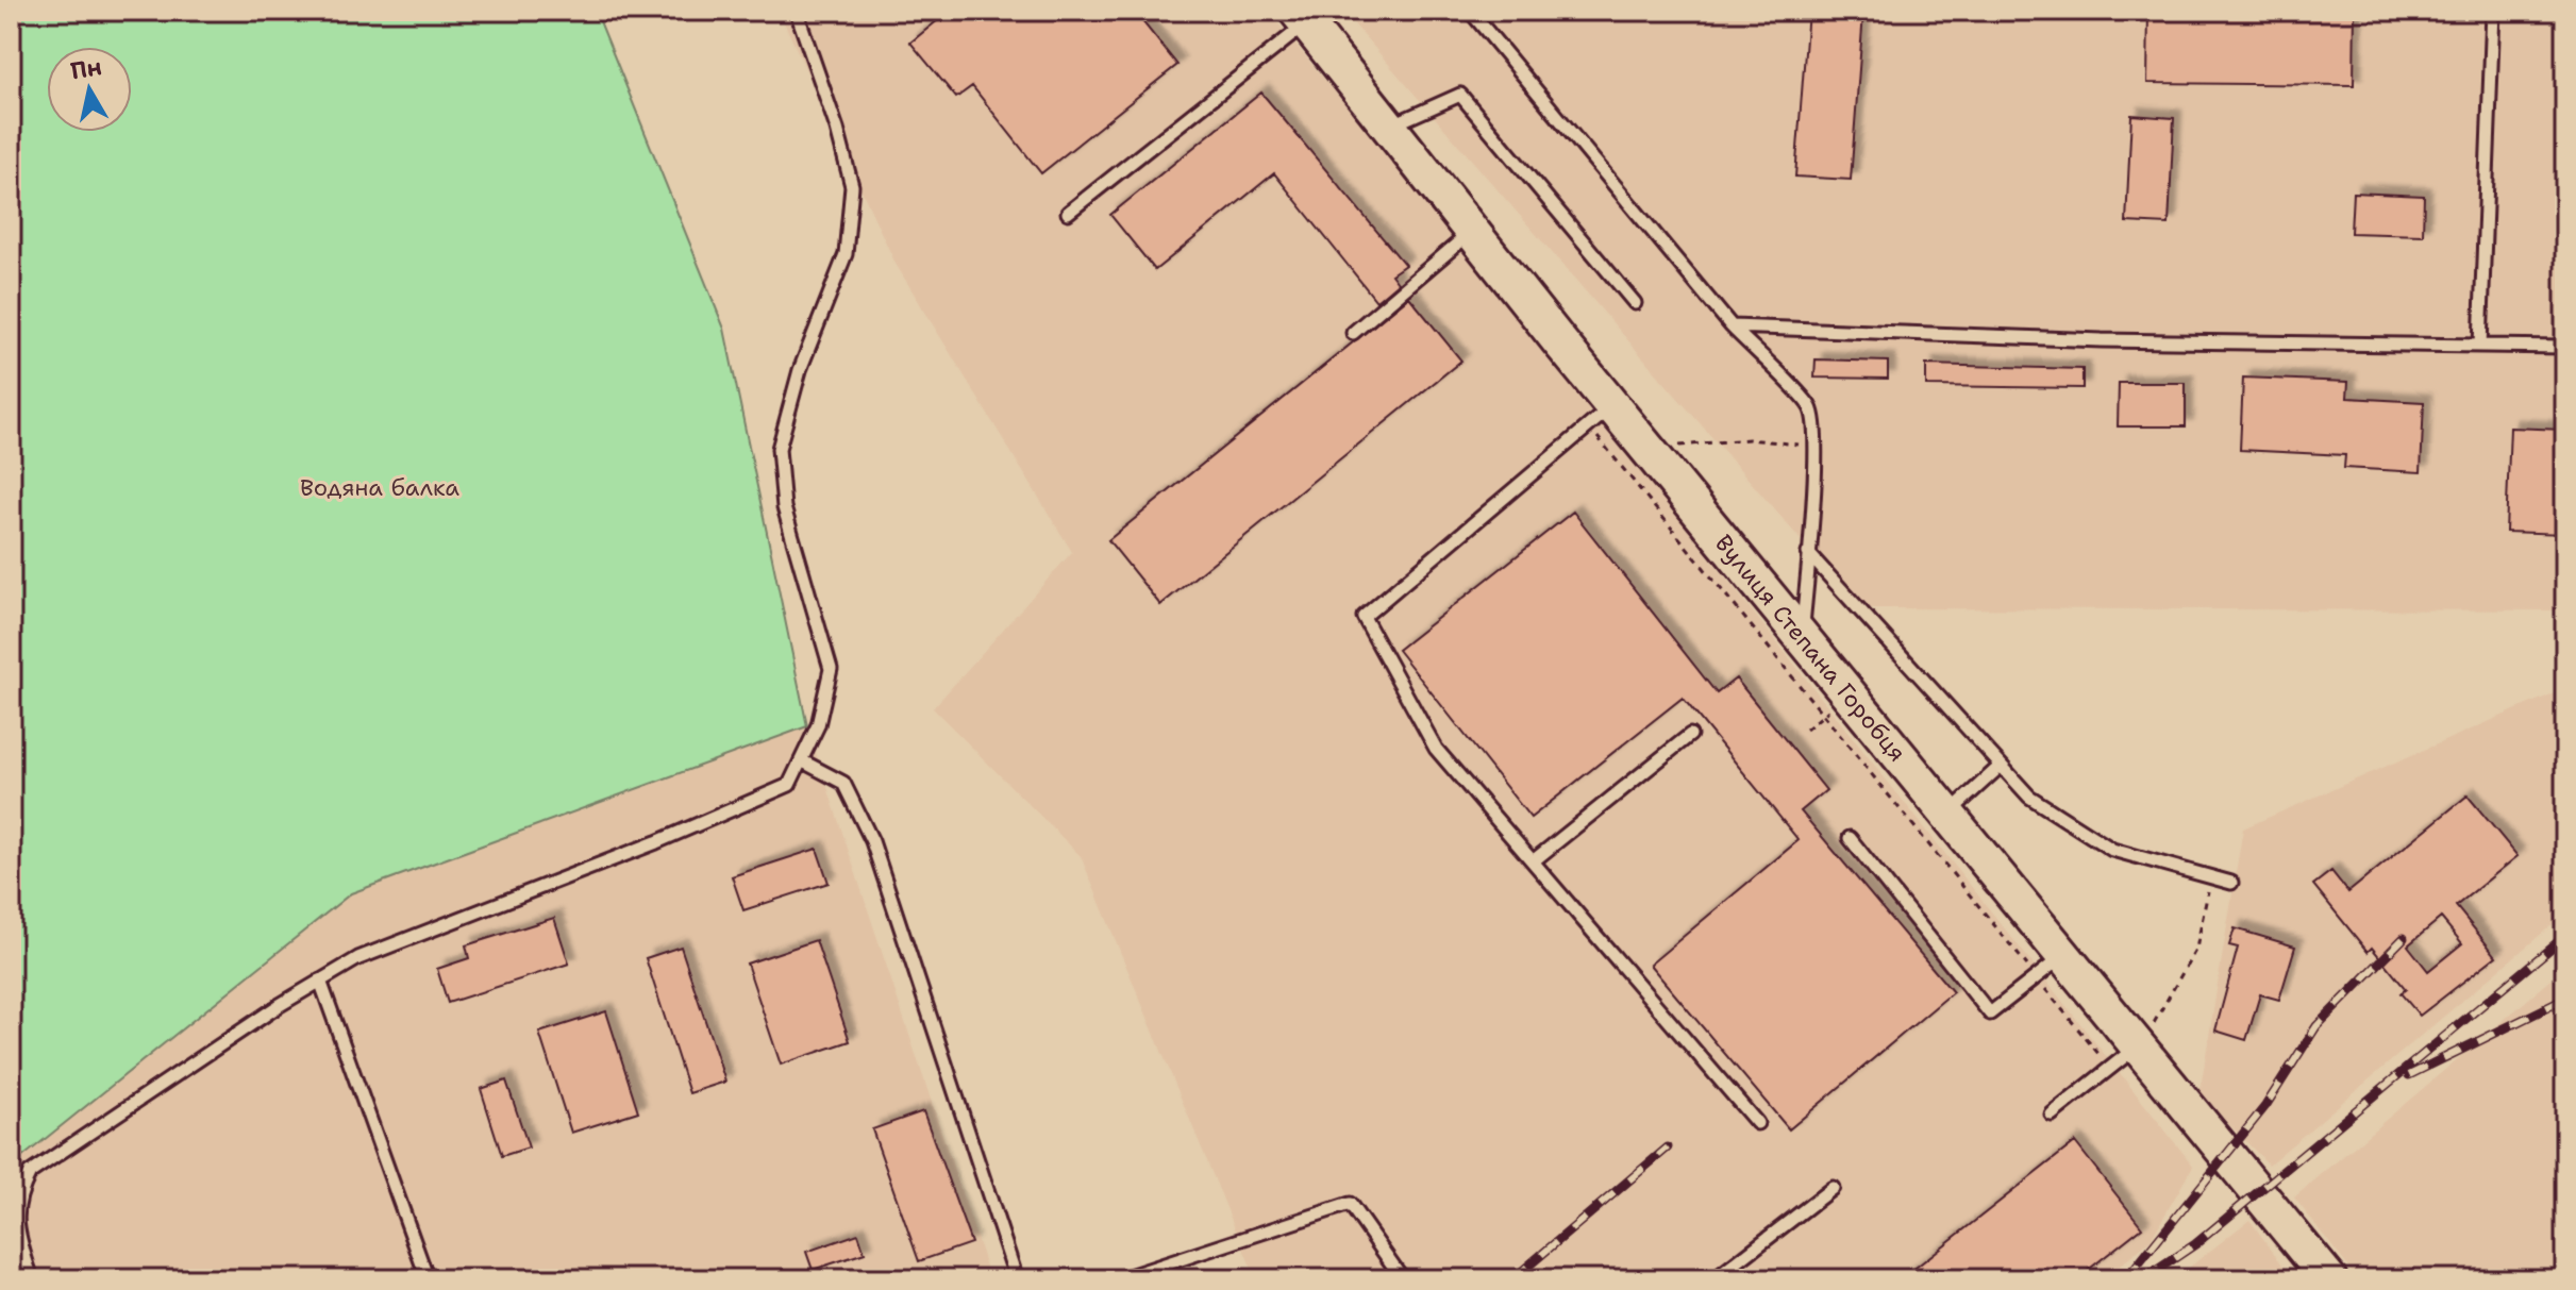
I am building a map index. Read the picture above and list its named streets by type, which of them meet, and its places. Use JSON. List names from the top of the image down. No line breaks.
{"streets":{"main road":["Вулиця Степана Горобця"]},"parks":["Водяна балка"],"north":"top"}
